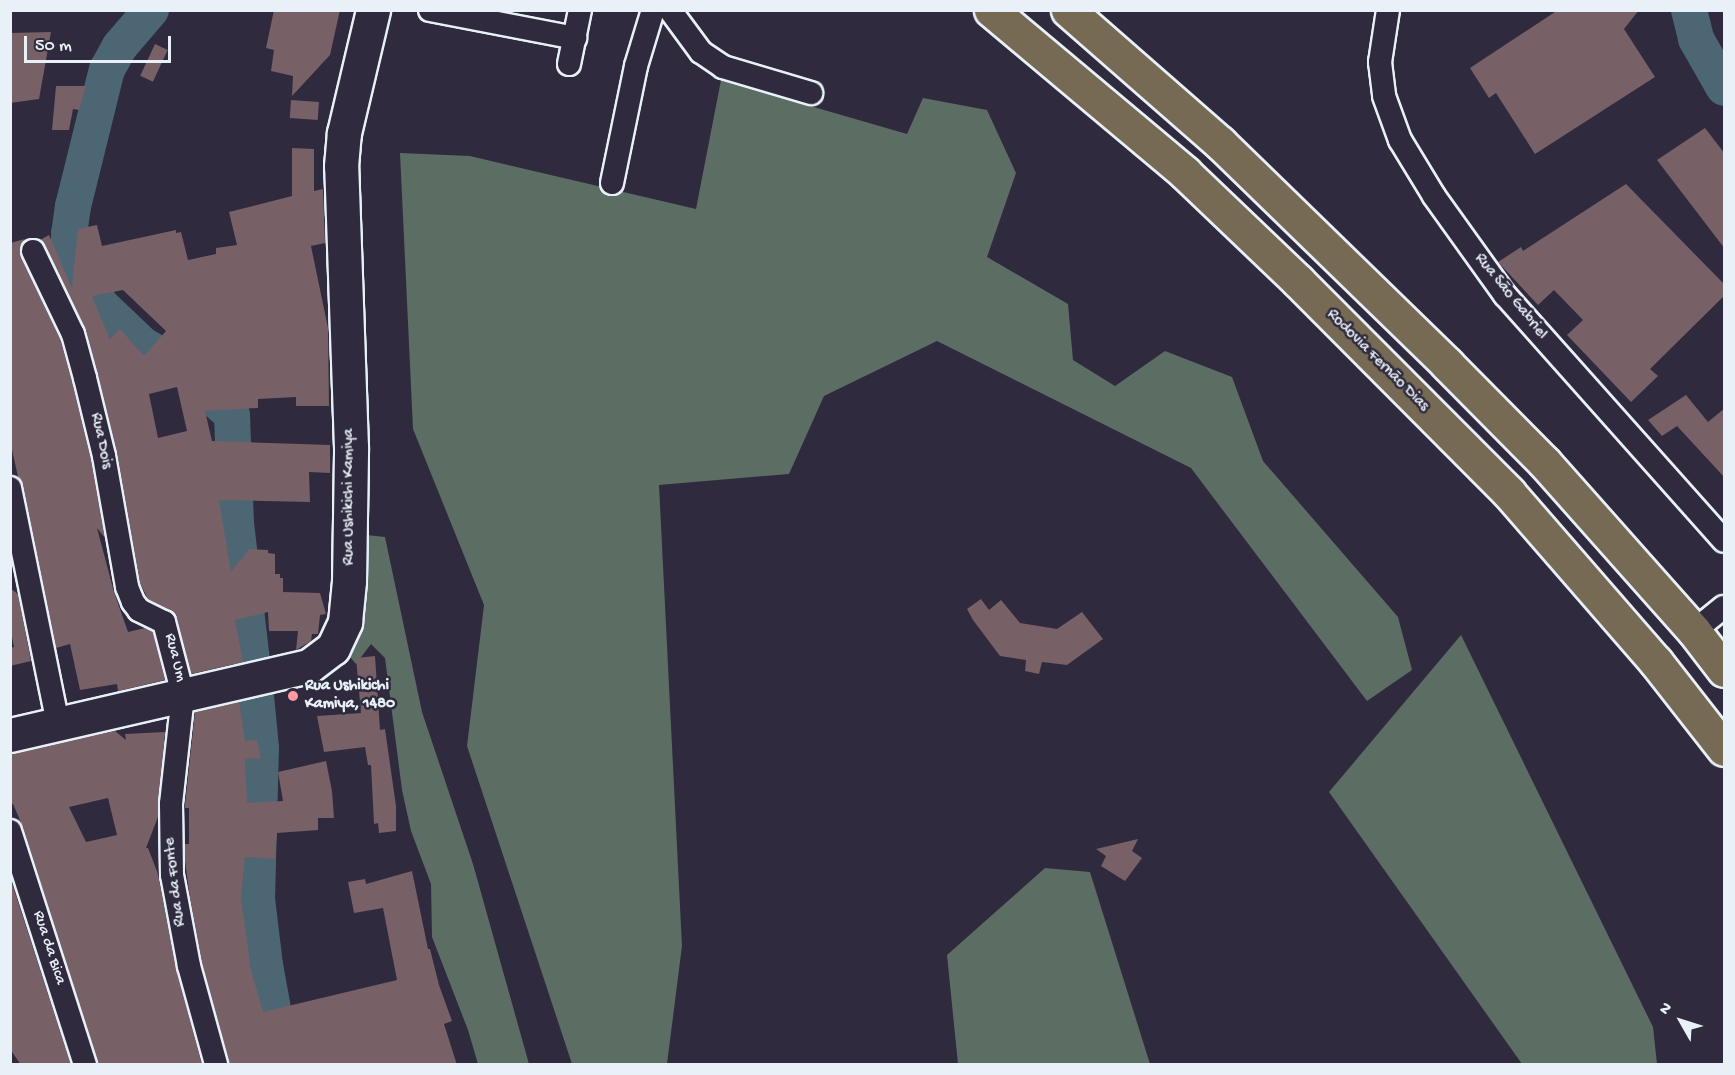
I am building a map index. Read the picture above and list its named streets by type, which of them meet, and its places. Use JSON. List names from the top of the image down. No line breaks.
{"streets":{"highway":["Rodovia Fernão Dias"],"main road":["Rua Ushikichi Kamiya"],"street":["Rua São Gabriel","Rua Dois","Rua Um","Rua da Fonte","Rua da Bica"]},"crossings":[["Rua Dois","Rua Um"],["Rua Ushikichi Kamiya","Rua Um"],["Rua Ushikichi Kamiya","Rua da Fonte"],["Rua Um","Rua da Fonte"]],"places":["Rua Ushikichi Kamiya, 1480"],"scale_bar":"50 m","north":"top left"}
